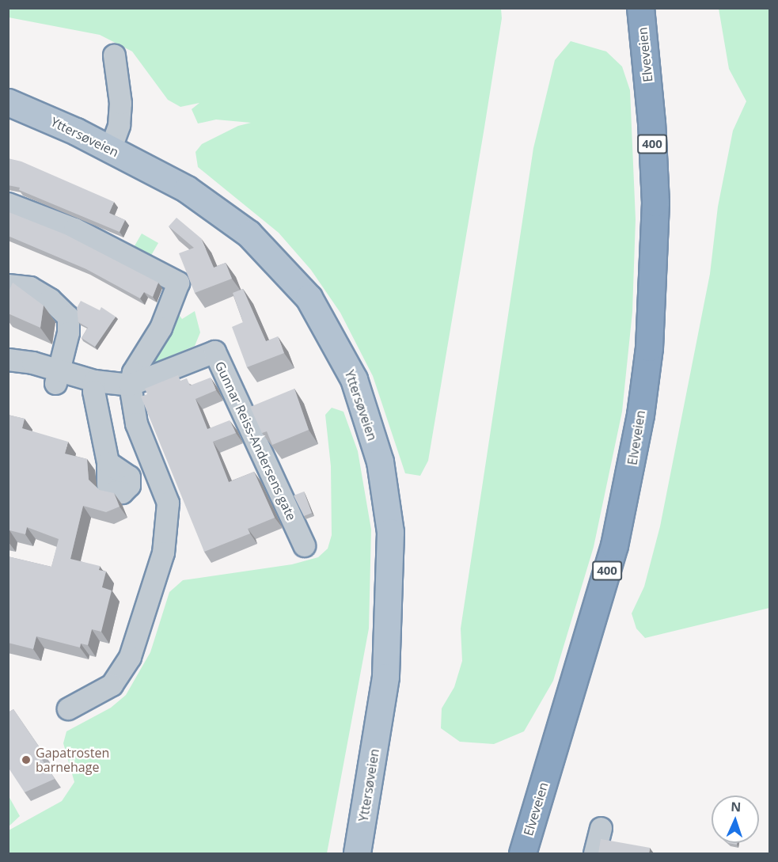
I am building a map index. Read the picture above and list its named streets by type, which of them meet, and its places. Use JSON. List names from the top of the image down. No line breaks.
{"streets":{"highway":["Elveveien","400"],"main road":["Yttersøveien"],"street":["Gunnar Reiss-Andersens gate"]},"places":["Gapatrosten barnehage"],"north":"top"}
